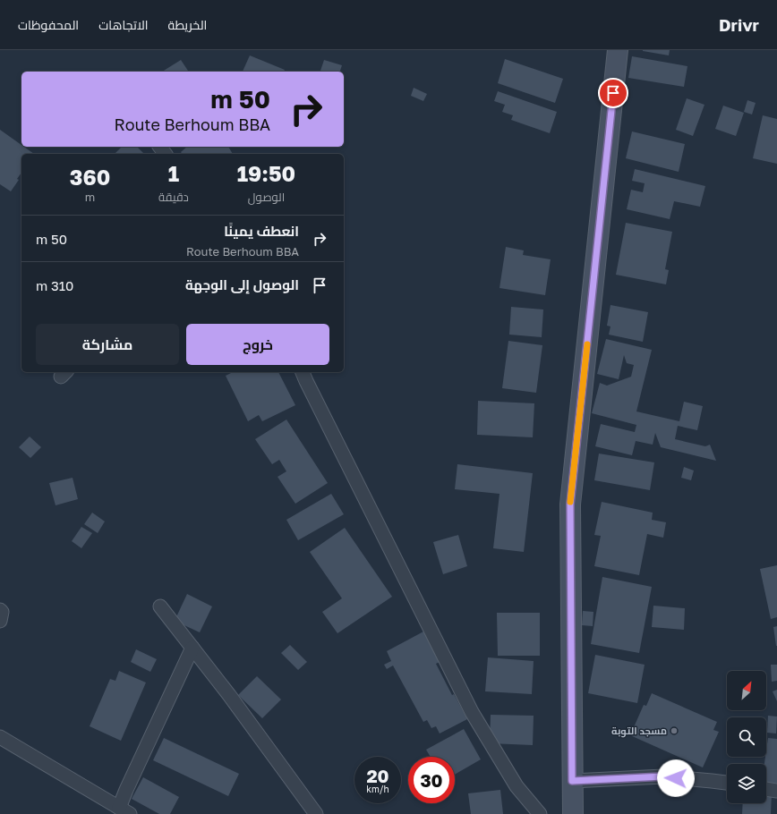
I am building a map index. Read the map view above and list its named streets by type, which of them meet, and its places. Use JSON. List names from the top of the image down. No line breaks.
{"places":["مسجد التوبة"],"north":"top right","page":{"header":"Drivr","nav":["الخريطة","الاتجاهات","المحفوظات"],"turn":["50 m","Route Berhoum BBA"],"eta":["19:50","الوصول","1","دقيقة","360","m"],"list":[{"name":"انعطف يمينًا","note":"Route Berhoum BBA","value":"50 m"},{"name":"الوصول إلى الوجهة","value":"310 m"}],"buttons":["خروج","مشاركة"],"speed":"20 km/h","limit":"30"}}
